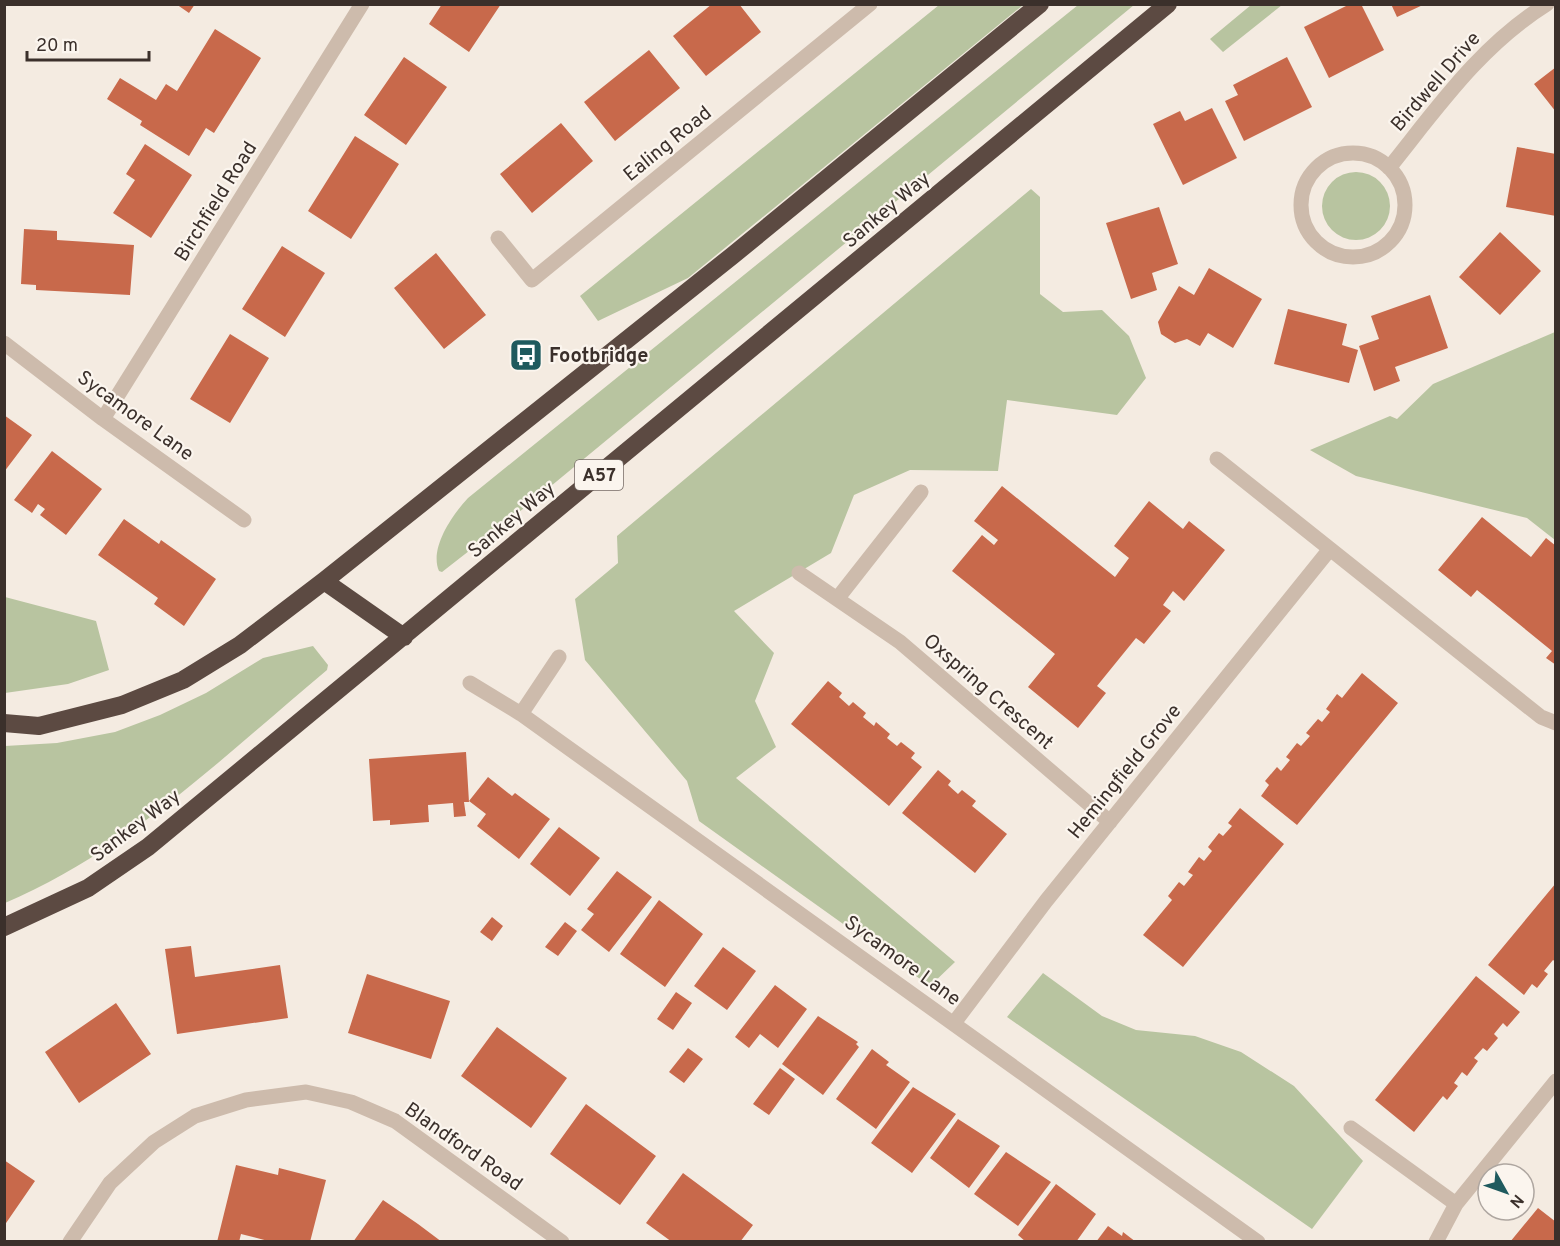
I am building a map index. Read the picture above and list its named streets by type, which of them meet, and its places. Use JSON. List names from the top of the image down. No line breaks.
{"streets":{"highway":["Sankey Way","A57"],"street":["Birdwell Drive","Ealing Road","Birchfield Road","Sycamore Lane","Oxspring Crescent","Hemingfield Grove","Blandford Road"]},"crossings":[["Birchfield Road","Sycamore Lane"],["Sycamore Lane","Hemingfield Grove"],["Oxspring Crescent","Hemingfield Grove"]],"places":{"bus stop":["Footbridge"]},"scale_bar":"20 m","north":"bottom right"}
